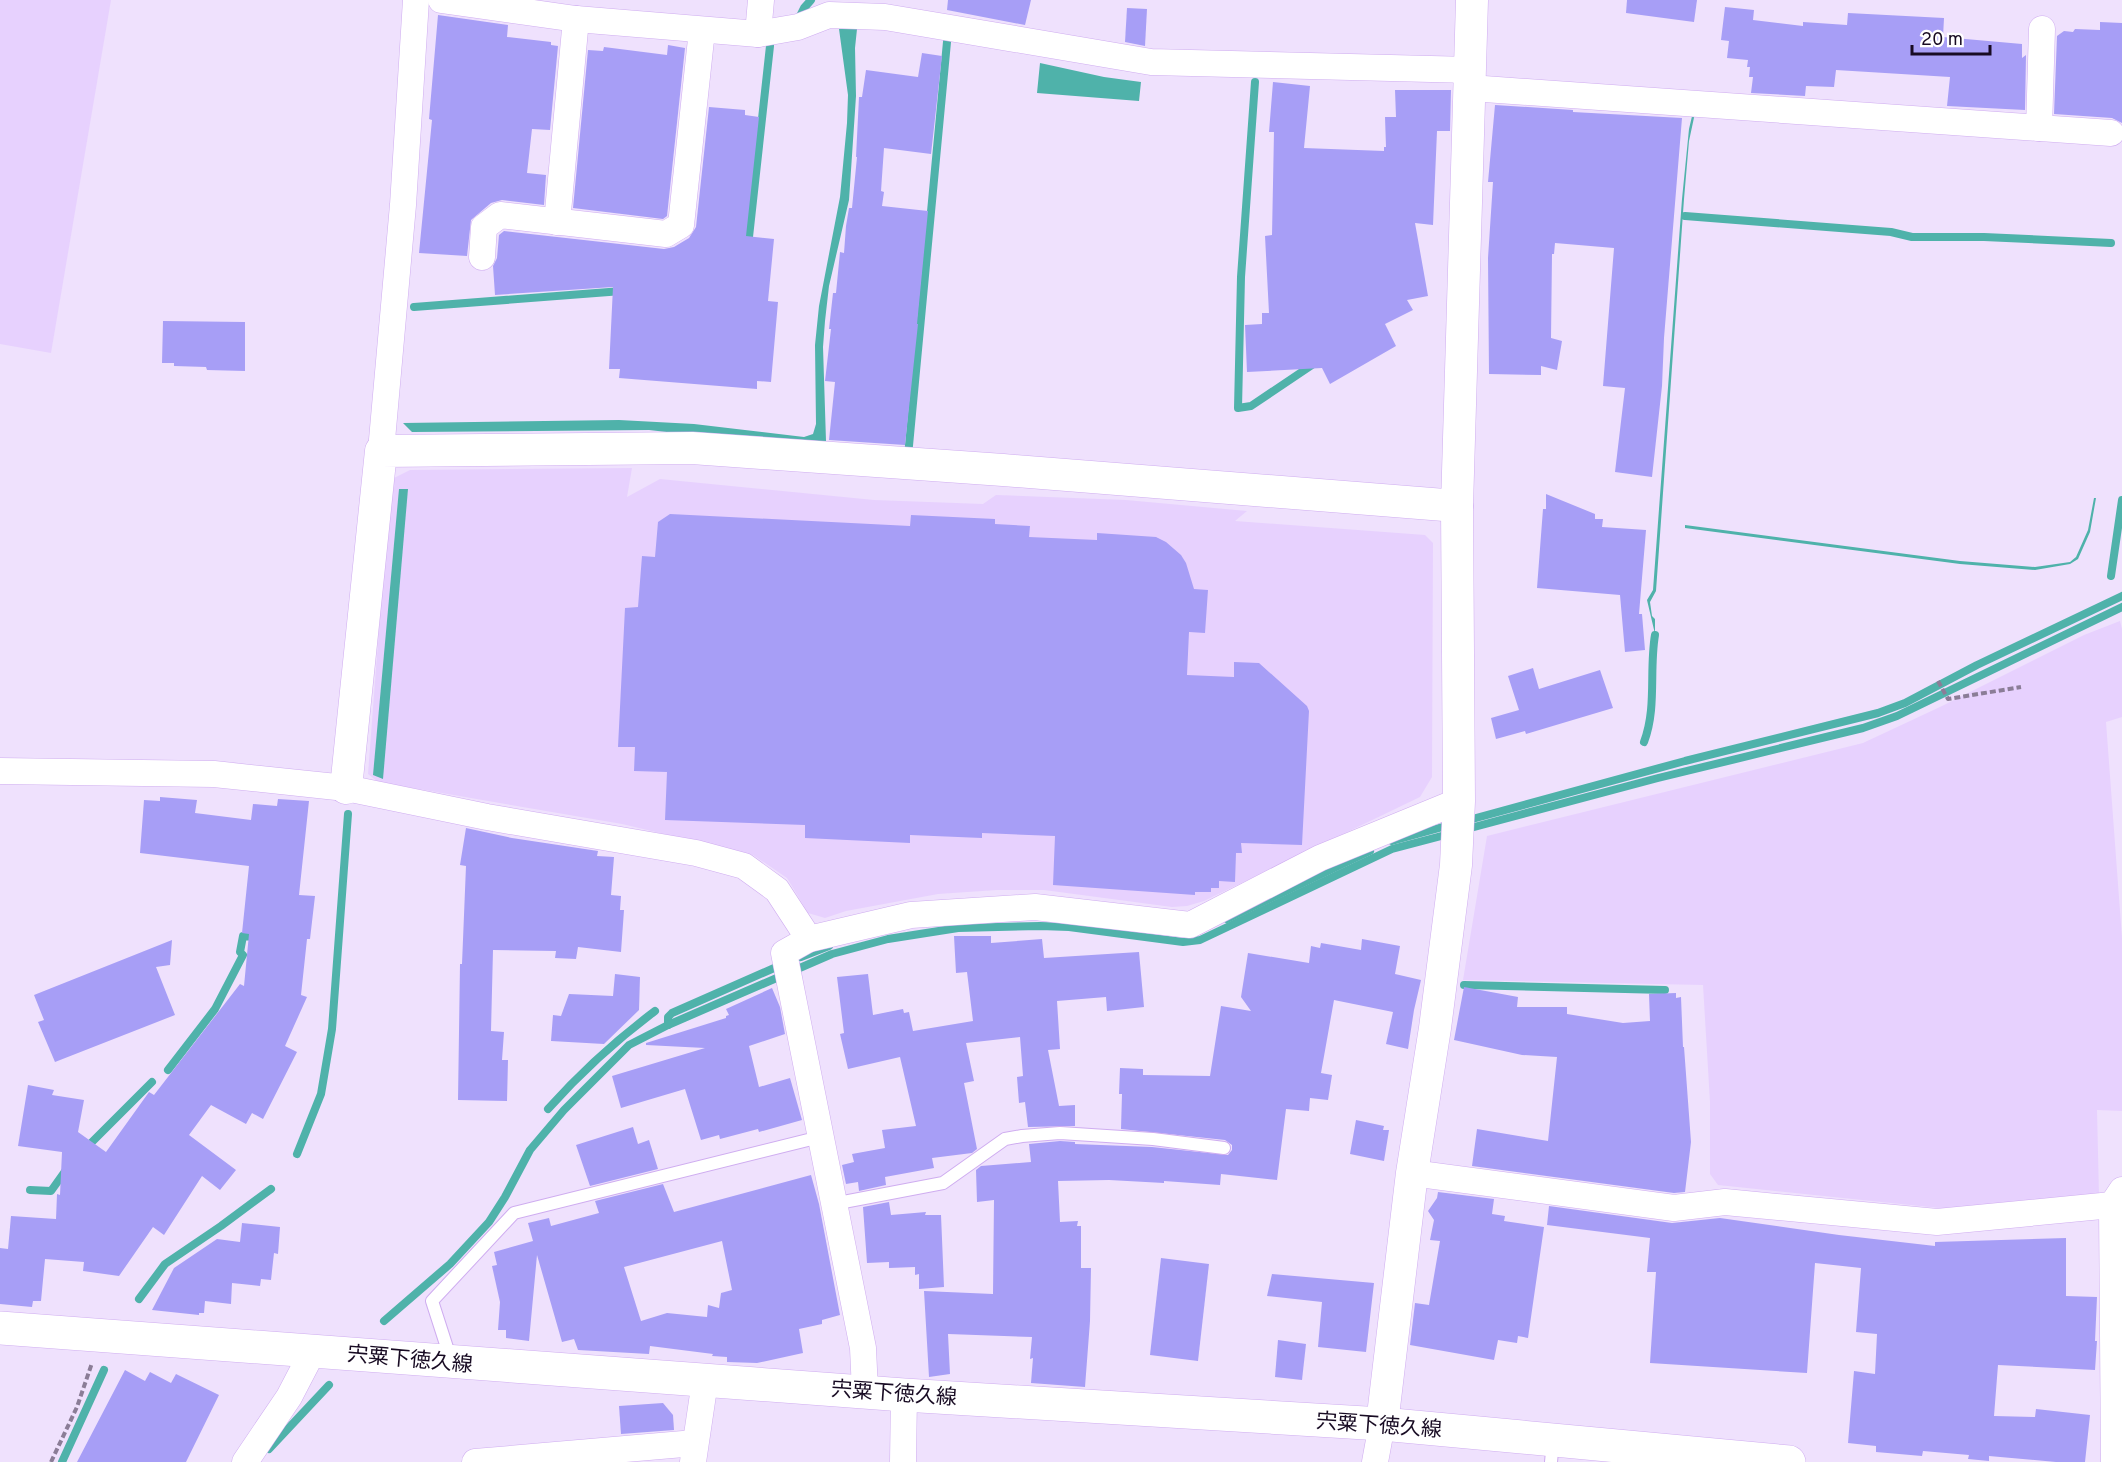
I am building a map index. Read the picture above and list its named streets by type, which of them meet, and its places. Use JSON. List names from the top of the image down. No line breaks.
{"streets":{"main road":["宍粟下徳久線"]},"scale_bar":"20 m"}
